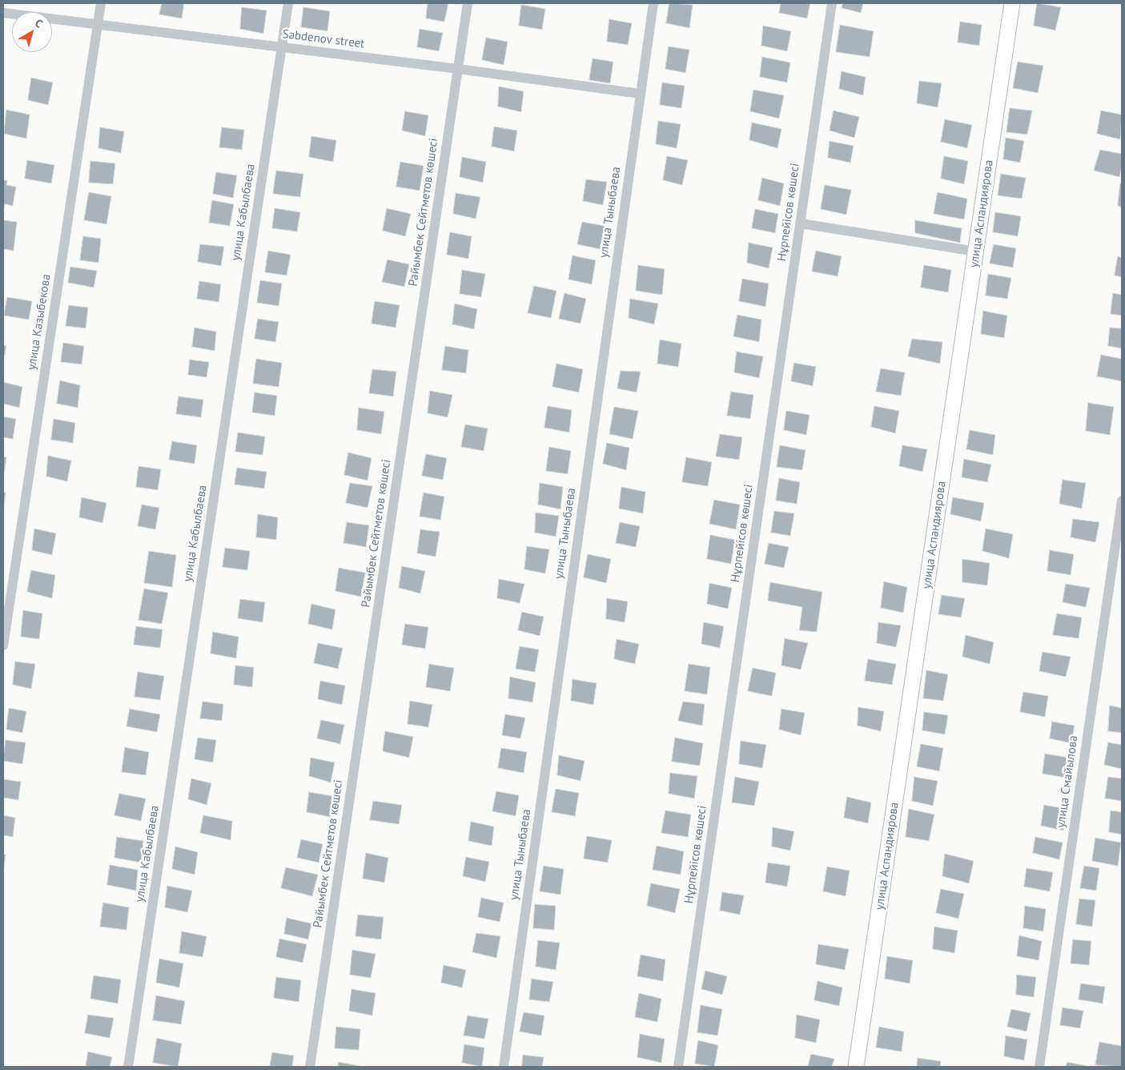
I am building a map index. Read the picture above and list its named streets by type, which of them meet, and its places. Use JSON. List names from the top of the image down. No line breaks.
{"streets":{"street":["Sabdenov street","улица Кабылбаева","Райымбек Сейтметов көшесі","улица Тыныбаева","Нұрпейісов көшесі","улица Аспандиярова","улица Казыбекова","улица Смайылова"]},"crossings":[["Sabdenov street","улица Кабылбаева"],["Sabdenov street","Райымбек Сейтметов көшесі"],["Sabdenov street","улица Тыныбаева"],["Sabdenov street","улица Казыбекова"]],"north":"top right"}
